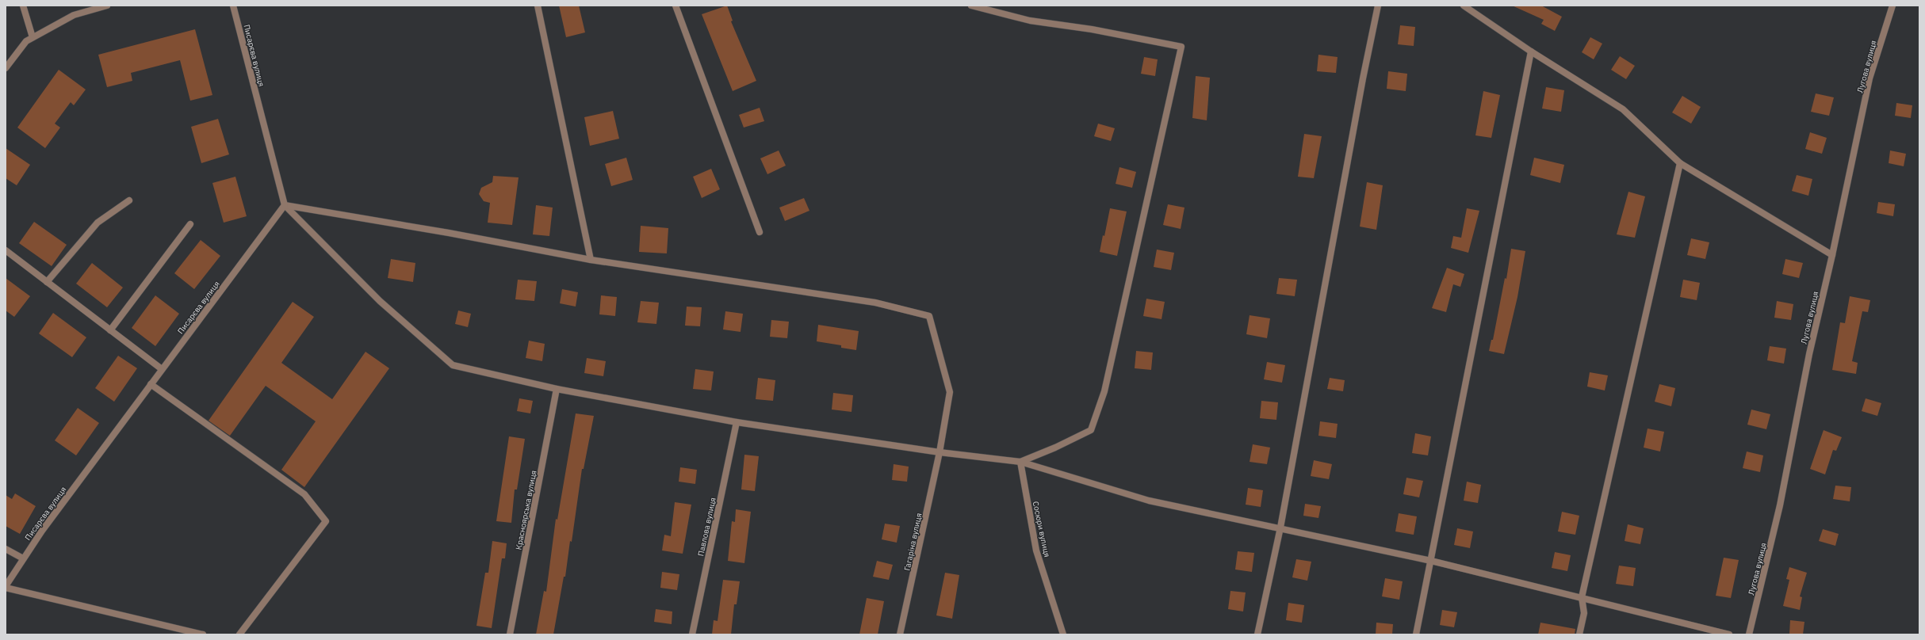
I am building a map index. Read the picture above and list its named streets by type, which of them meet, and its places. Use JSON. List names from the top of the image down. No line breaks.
{"streets":{"street":["Писарєва вулиця","Лугова вулиця","Красноярська вулиця","Павлова вулиця","Сосюри вулиця","Гагаріна вулиця"]}}
